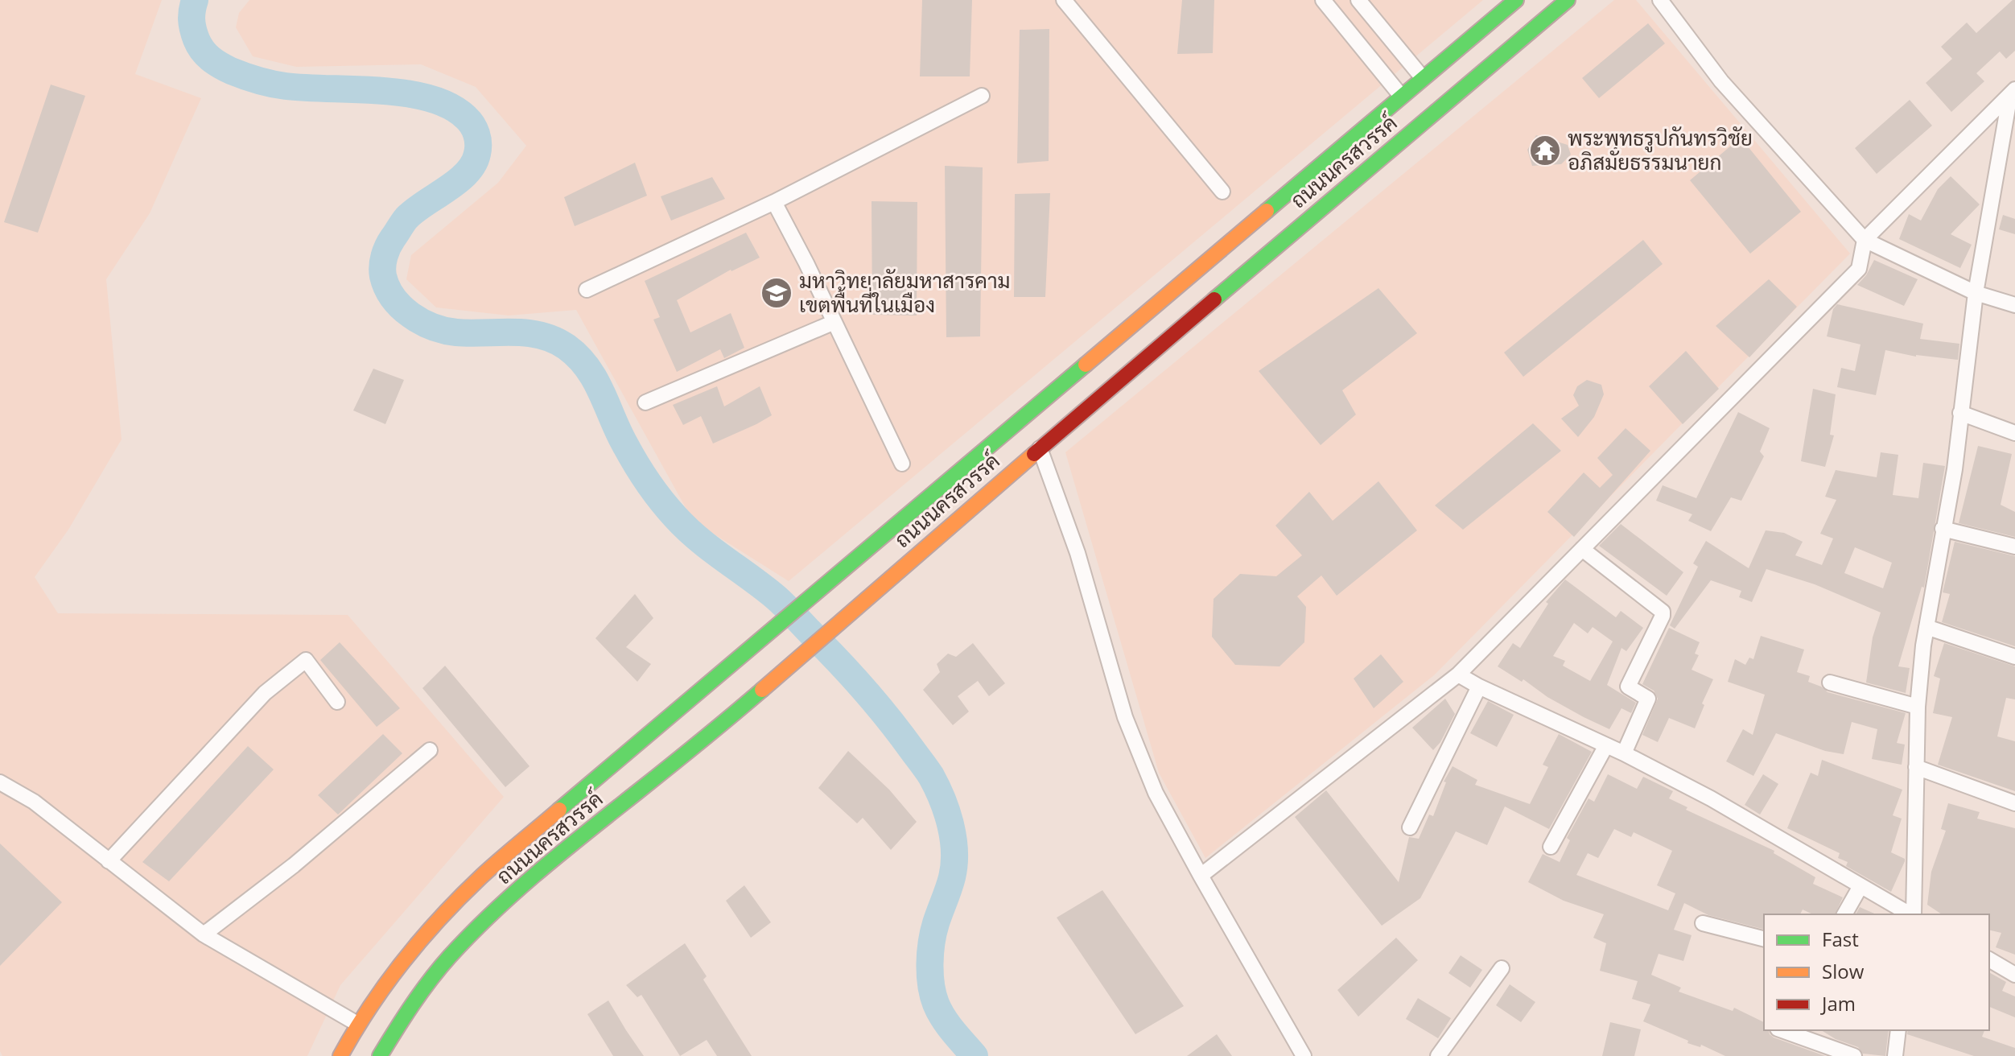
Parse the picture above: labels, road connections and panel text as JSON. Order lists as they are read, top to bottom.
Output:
{
  "streets": {
    "main road": ["ถนนนครสวรรค์"]
  },
  "places": {
    "temple": ["พระพุทธรูปกันทรวิชัย อภิสมัยธรรมนายก"],
    "school or university": ["มหาวิทยาลัยมหาสารคาม เขตพื้นที่ในเมือง"]
  },
  "legend": ["Fast", "Slow", "Jam"]
}
